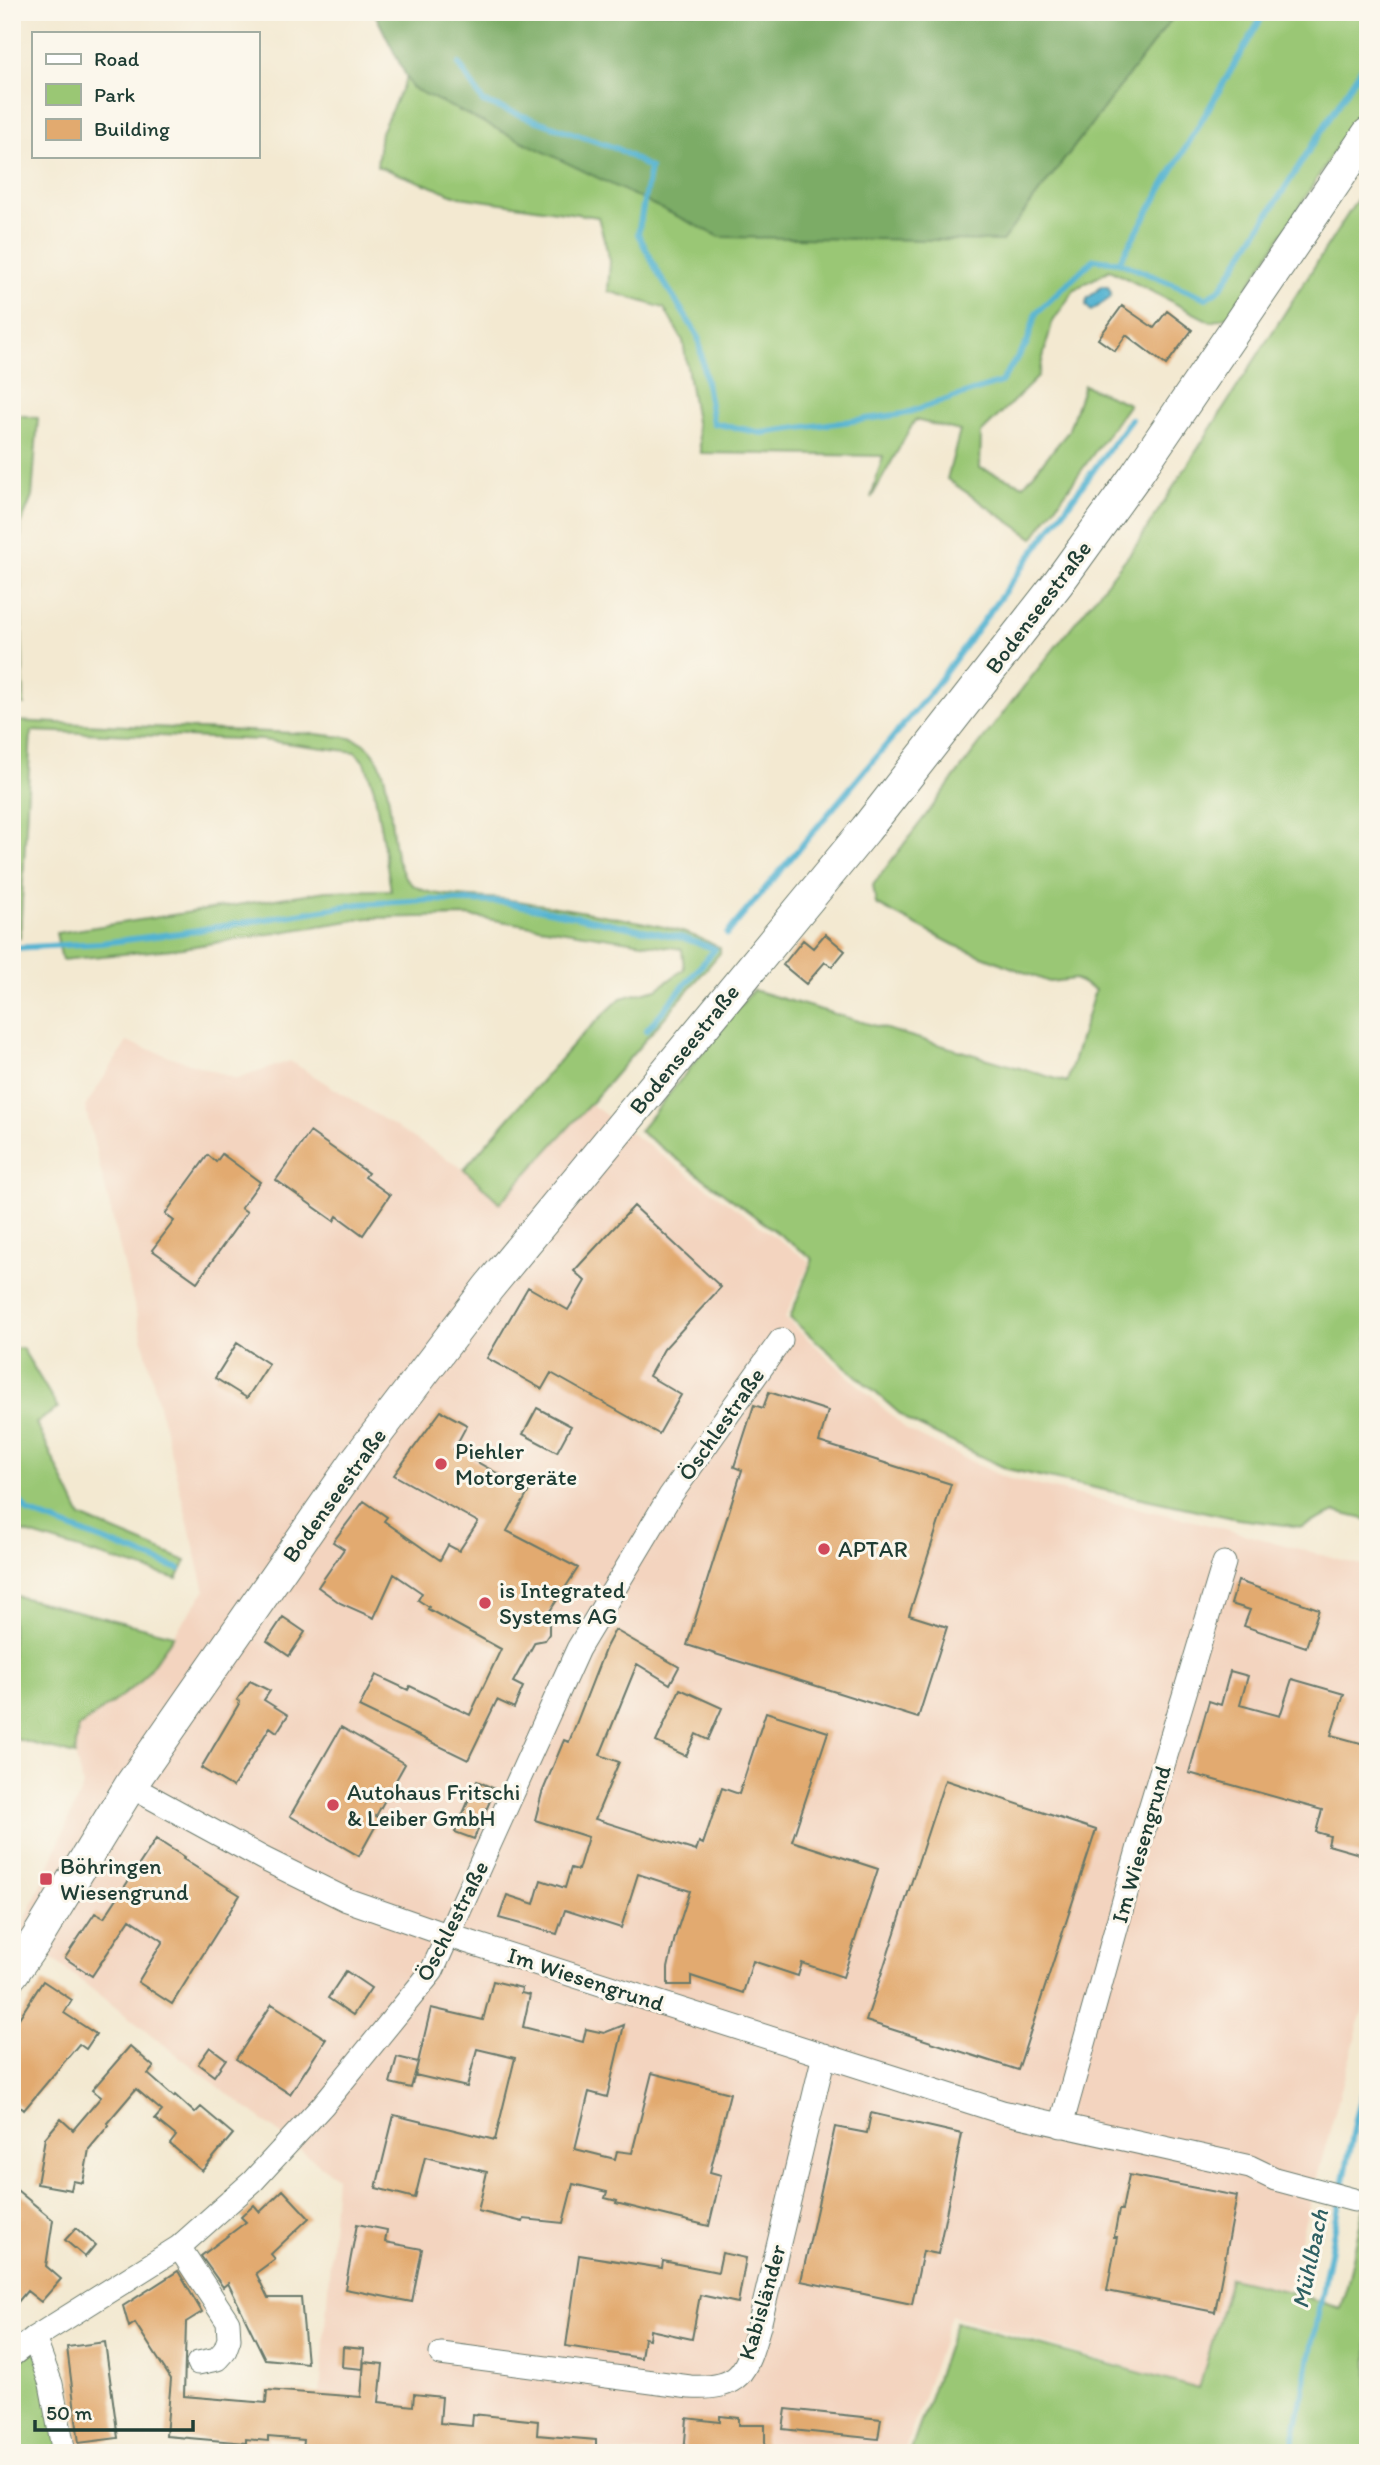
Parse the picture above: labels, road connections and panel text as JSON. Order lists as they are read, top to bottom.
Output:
{
  "streets": {
    "street": [
      "Bodenseestraße",
      "Öschlestraße",
      "Im Wiesengrund",
      "Kabisländer"
    ]
  },
  "crossings": [
    ["Bodenseestraße", "Im Wiesengrund"],
    ["Öschlestraße", "Im Wiesengrund"],
    ["Im Wiesengrund", "Kabisländer"]
  ],
  "water": ["Mühlbach"],
  "places": {
    "other": [
      "Piehler Motorgeräte",
      "APTAR",
      "is Integrated Systems AG",
      "Autohaus Fritschi & Leiber GmbH"
    ],
    "transit": ["Böhringen Wiesengrund"]
  },
  "legend": ["Road", "Park", "Building"],
  "scale_bar": "50 m"
}
